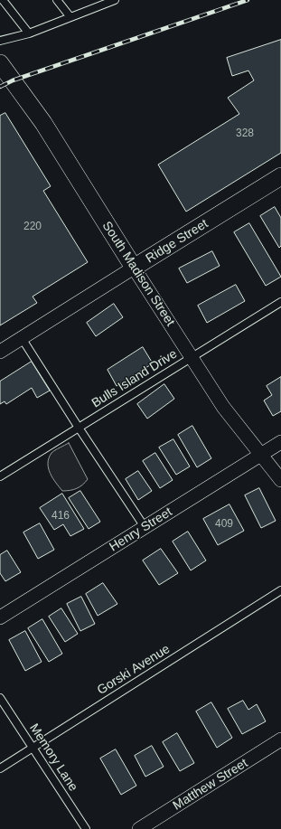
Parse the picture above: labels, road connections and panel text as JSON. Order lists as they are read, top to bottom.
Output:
{
  "streets": {
    "street": [
      "Ridge Street",
      "South Madison Street",
      "Henry Street",
      "Matthew Street"
    ],
    "lane": ["Bulls Island Drive", "Gorski Avenue", "Memory Lane"]
  },
  "crossings": [
    ["Ridge Street", "South Madison Street"],
    ["South Madison Street", "Bulls Island Drive"],
    ["South Madison Street", "Henry Street"],
    ["Gorski Avenue", "Memory Lane"]
  ],
  "house_numbers": [
    "328",
    "220",
    "416",
    "409"
  ]
}
